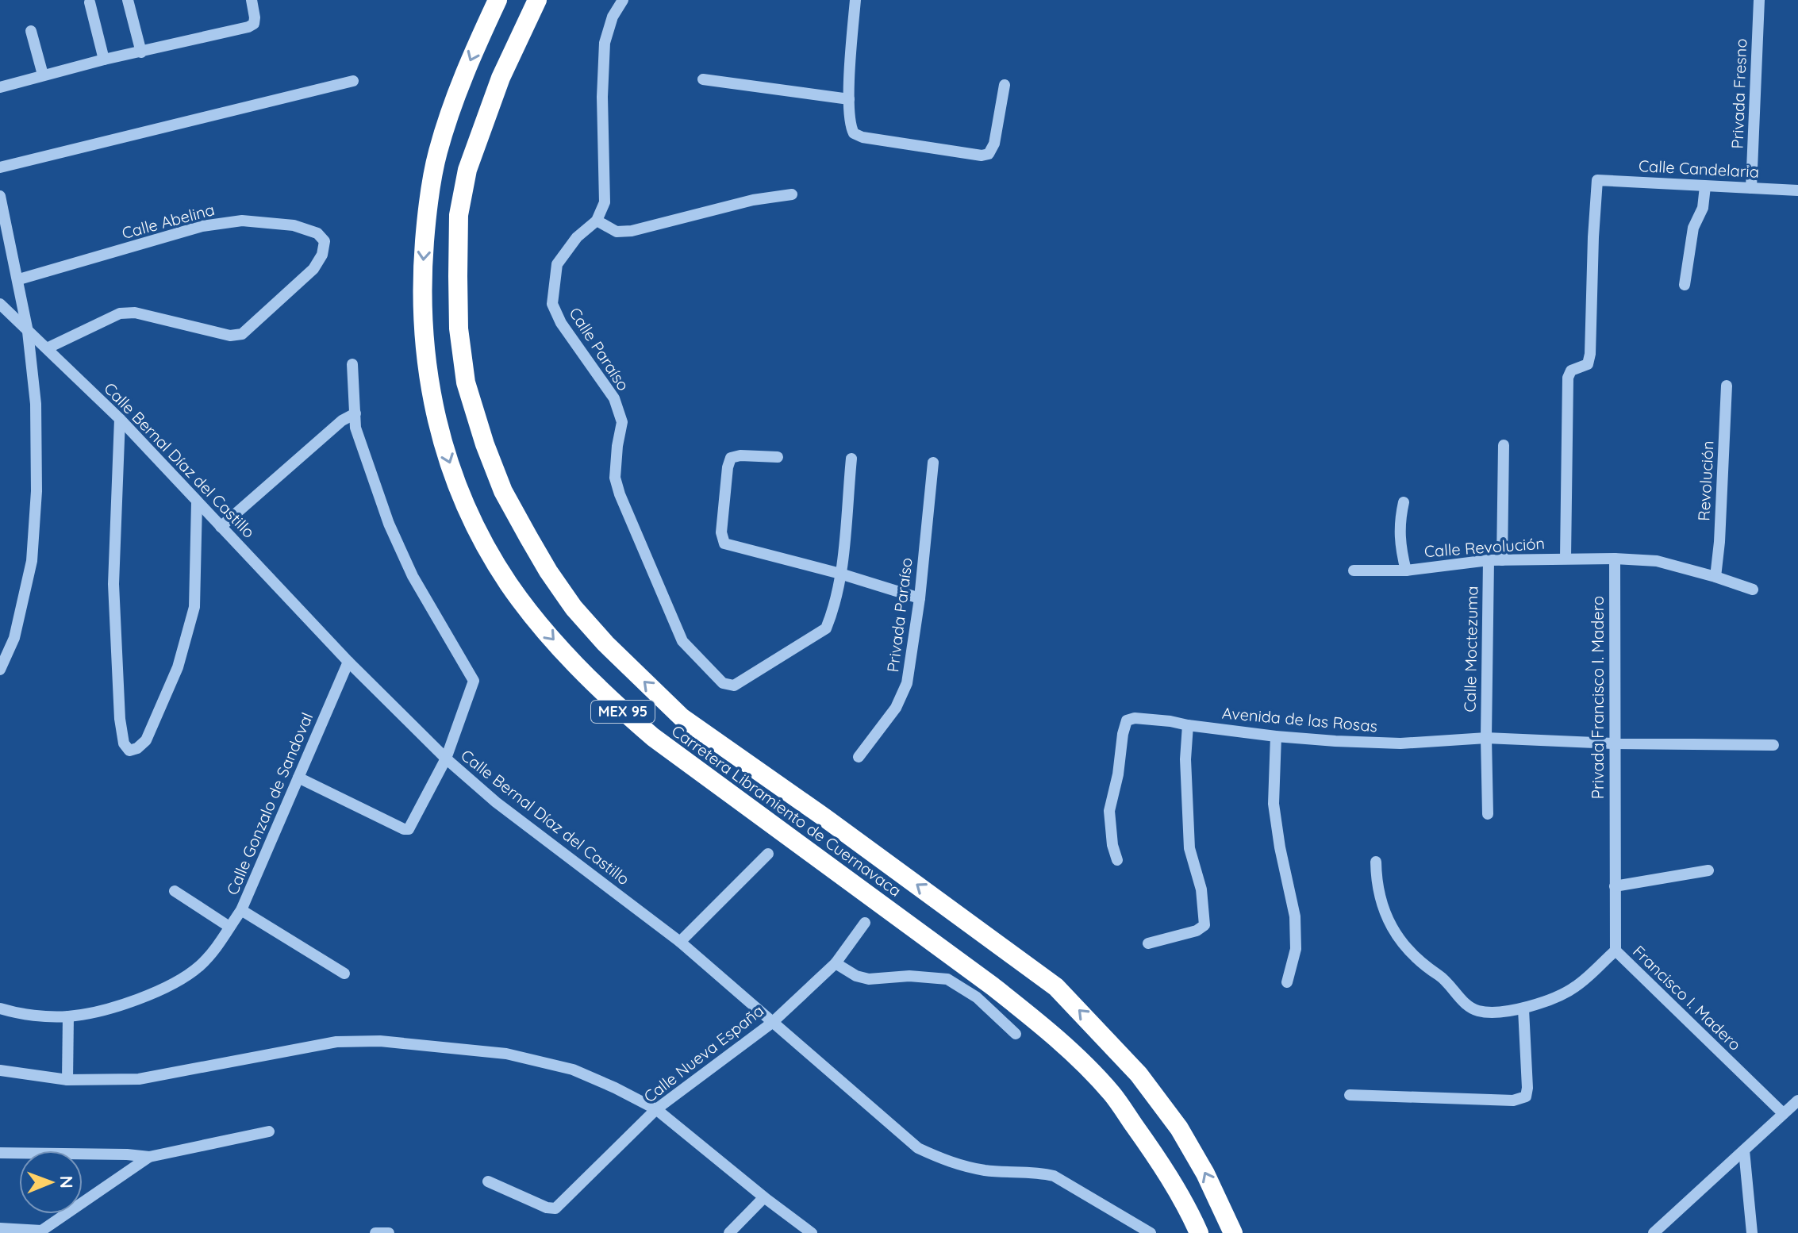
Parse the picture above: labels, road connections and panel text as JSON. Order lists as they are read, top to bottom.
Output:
{
  "streets": {
    "highway": ["MEX 95", "Carretera Libramiento de Cuernavaca"],
    "street": [
      "Privada Fresno",
      "Calle Candelaria",
      "Calle Abelina",
      "Calle Paraíso",
      "Calle Bernal Díaz del Castillo",
      "Revolución",
      "Calle Revolución",
      "Privada Paraíso",
      "Calle Moctezuma",
      "Privada Francisco I. Madero",
      "Avenida de las Rosas",
      "Calle Gonzalo de Sandoval",
      "Francisco I. Madero",
      "Calle Nueva España"
    ]
  },
  "crossings": [
    ["Privada Fresno", "Calle Candelaria"],
    ["Calle Candelaria", "Calle Revolución"],
    ["Calle Abelina", "Calle Bernal Díaz del Castillo"],
    ["Calle Bernal Díaz del Castillo", "Calle Gonzalo de Sandoval"],
    ["Calle Bernal Díaz del Castillo", "Calle Nueva España"],
    ["Calle Revolución", "Calle Moctezuma"],
    ["Calle Moctezuma", "Avenida de las Rosas"],
    ["Privada Francisco I. Madero", "Avenida de las Rosas"],
    ["Privada Francisco I. Madero", "Francisco I. Madero"]
  ],
  "north": "right"
}
